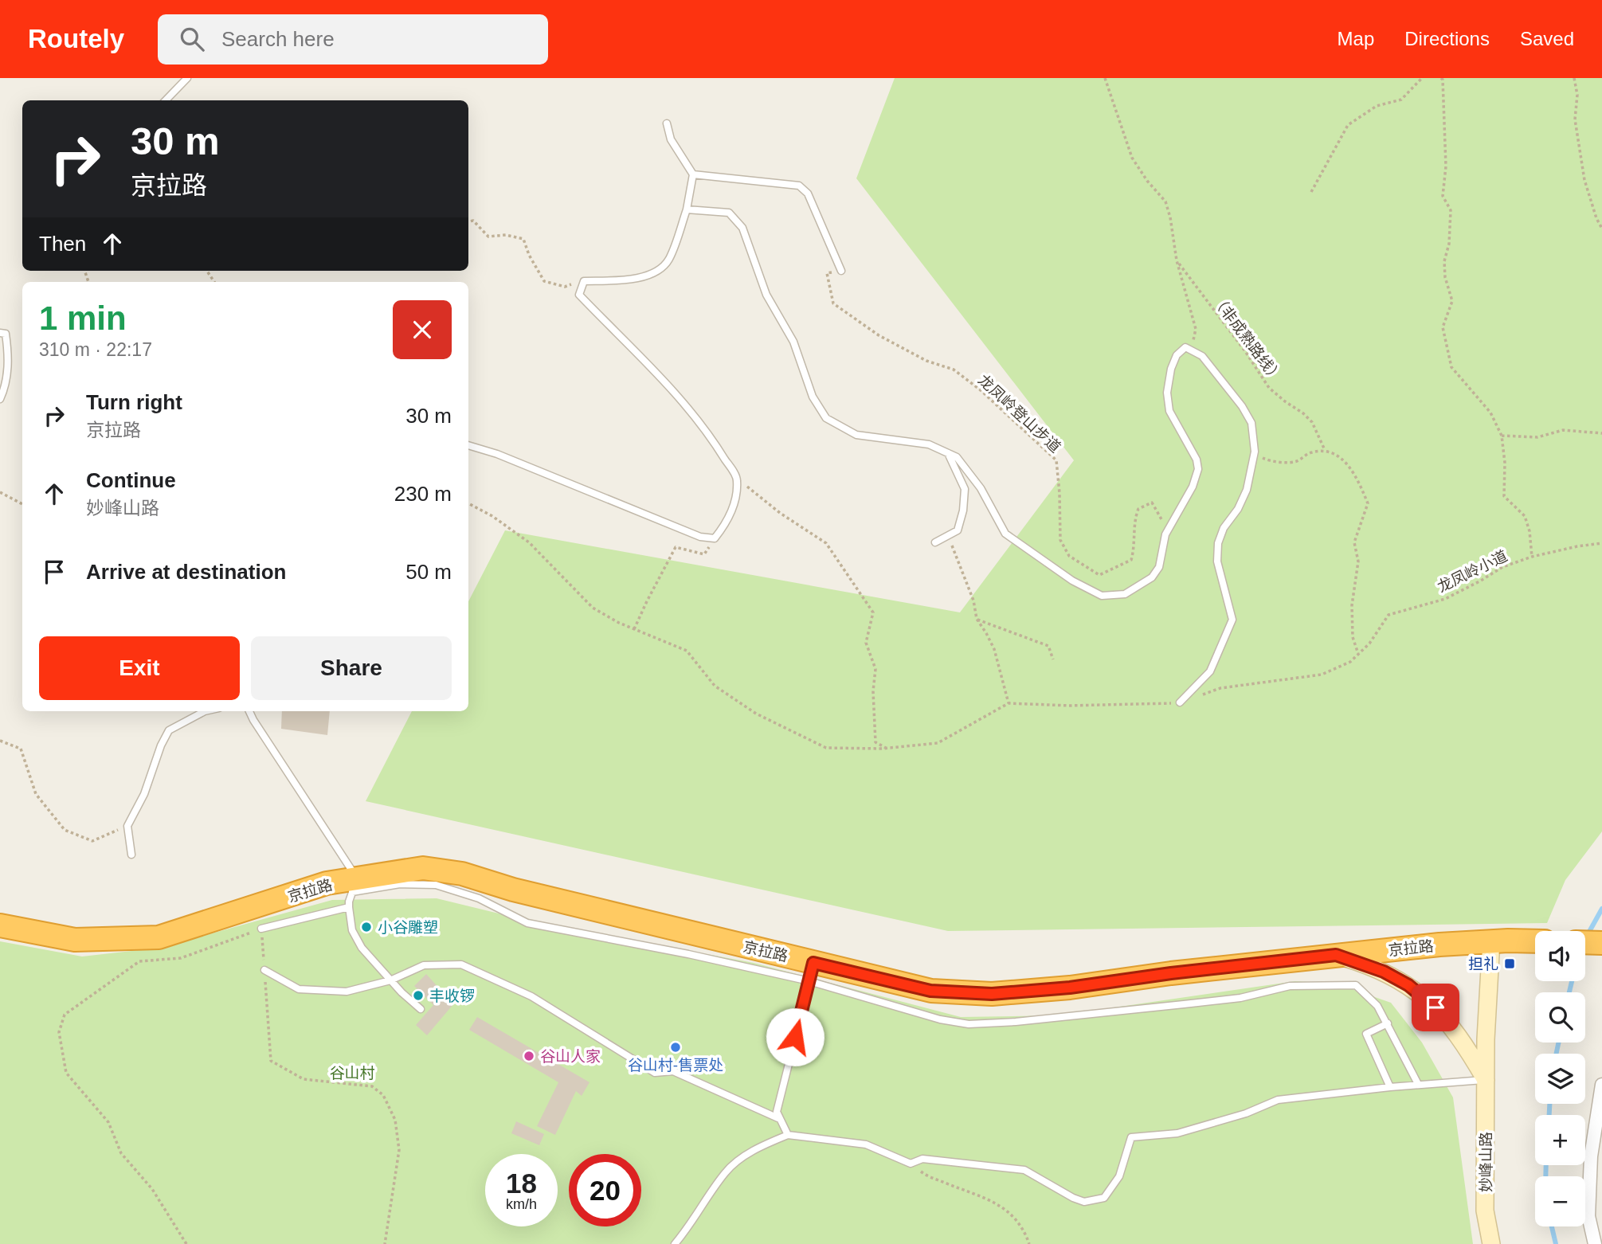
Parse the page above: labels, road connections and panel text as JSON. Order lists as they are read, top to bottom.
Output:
{
  "streets": {
    "highway": ["京拉路"],
    "street": ["妙峰山路"],
    "path": ["（非成熟路线）", "龙凤岭登山步道", "龙凤岭小道"]
  },
  "crossings": [
    ["京拉路", "妙峰山路"]
  ],
  "parks": ["谷山村"],
  "places": {
    "other": [
      "小谷雕塑",
      "丰收锣",
      "谷山村-售票处",
      "谷山人家"
    ],
    "transit": ["担礼"]
  },
  "page": {
    "header": "Routely",
    "search": "Search here",
    "nav": ["Map", "Directions", "Saved"],
    "turn": ["30 m", "京拉路"],
    "then": "Then",
    "heading": ["1 min", "310 m · 22:17"],
    "list": [
      {
        "name": "Turn right",
        "note": "京拉路",
        "value": "30 m"
      },
      {
        "name": "Continue",
        "note": "妙峰山路",
        "value": "230 m"
      },
      {
        "name": "Arrive at destination",
        "value": "50 m"
      }
    ],
    "buttons": ["Exit", "Share"],
    "map_buttons": ["+", "−"],
    "speed": "18 km/h",
    "limit": "20"
  }
}
